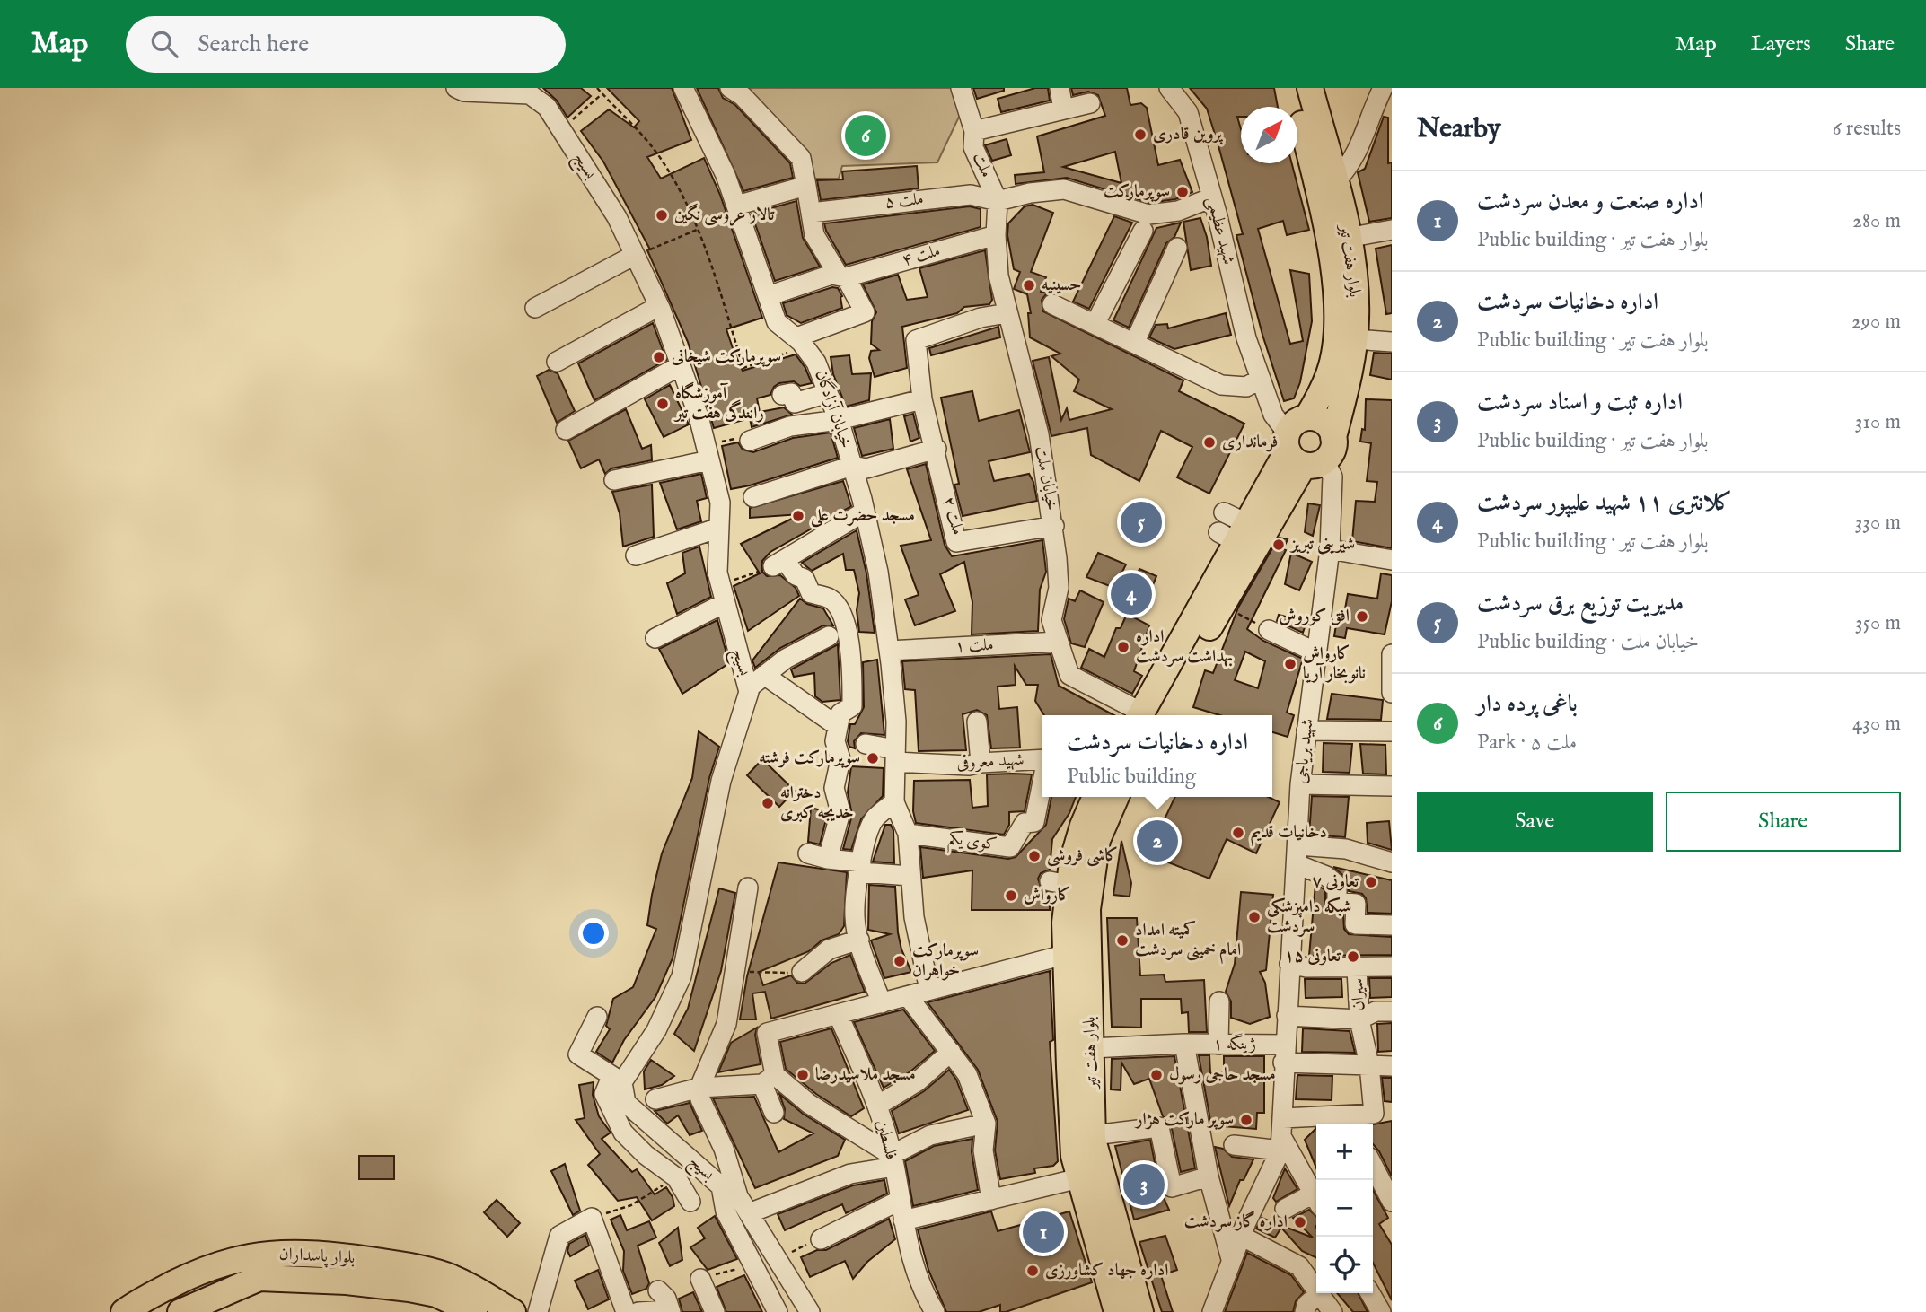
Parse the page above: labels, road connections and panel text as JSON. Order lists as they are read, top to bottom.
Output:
{
  "streets": {
    "main road": ["بلوار هفت تیر", "بلوار پاسداران"],
    "street": [
      "ملت",
      "بسیج",
      "ملت ۵",
      "شهید عظیمی",
      "ملت ۴",
      "خیابان آزادگان",
      "خیابان ملت",
      "ملت ۲",
      "ملت ۱",
      "شهید بریاجی",
      "شهید معروفی",
      "کوی یکم",
      "سیران",
      "ژینگه ۱",
      "فلسطین"
    ]
  },
  "crossings": [
    ["ملت", "ملت ۵"],
    ["ملت", "خیابان ملت"],
    ["ملت ۵", "خیابان ملت"],
    ["شهید عظیمی", "بلوار هفت تیر"],
    ["شهید عظیمی", "شهید بریاجی"],
    ["ملت ۴", "خیابان آزادگان"],
    ["ملت ۴", "خیابان ملت"],
    ["بلوار هفت تیر", "شهید بریاجی"],
    ["بلوار هفت تیر", "ژینگه ۱"],
    ["خیابان آزادگان", "ملت ۱"],
    ["خیابان آزادگان", "شهید معروفی"],
    ["خیابان ملت", "ملت ۲"],
    ["خیابان ملت", "ملت ۱"],
    ["شهید بریاجی", "ژینگه ۱"],
    ["سیران", "ژینگه ۱"]
  ],
  "places": [
    "پروین قادری",
    "سوپرمارکت",
    "تالار عروسی نگین",
    "حسینیه",
    "سوپرمارکت شیخانی",
    "آموزشگاه رانندگی هفت تیر",
    "فرمانداری",
    "مسجد حضرت علی",
    "شیرینی تبریز",
    "افق کوروش",
    "اداره بهداشت سردشت",
    "کارواش نانوبخار آریا",
    "سوپرمارکت فرشته",
    "دخترانه خدیجه کبری",
    "دخانیات قدیم",
    "کاشی فروشی",
    "تعاونی ۷",
    "کارواش",
    "شبکه دامپزشکی سردشت",
    "کمیته امداد امام خمینی سردشت",
    "تعاونی ۱۵",
    "سوپرمارکت خواهران",
    "مسجد ملاسیدرضا",
    "مسجد حاجی رسول",
    "سوپر مارکت هژار",
    "اداره گاز سردشت",
    "اداره جهاد کشاورزی"
  ],
  "north": "top right",
  "page": {
    "header": "Map",
    "search": "Search here",
    "nav": ["Map", "Layers", "Share"],
    "heading": ["Nearby", "6 results"],
    "pins": [
      "6",
      "5",
      "4",
      "2",
      "3",
      "1"
    ],
    "list": [
      {
        "mark": "1",
        "name": "اداره صنعت و معدن سردشت",
        "note": "Public building · بلوار هفت تیر",
        "value": "280 m"
      },
      {
        "mark": "2",
        "name": "اداره دخانیات سردشت",
        "note": "Public building · بلوار هفت تیر",
        "value": "290 m"
      },
      {
        "mark": "3",
        "name": "اداره ثبت و اسناد سردشت",
        "note": "Public building · بلوار هفت تیر",
        "value": "310 m"
      },
      {
        "mark": "4",
        "name": "کلانتری ۱۱ شهید علیپور سردشت",
        "note": "Public building · بلوار هفت تیر",
        "value": "330 m"
      },
      {
        "mark": "5",
        "name": "مدیریت توزیع برق سردشت",
        "note": "Public building · خیابان ملت",
        "value": "350 m"
      },
      {
        "mark": "6",
        "name": "باغی پرده دار",
        "note": "Park · ملت ۵",
        "value": "430 m"
      }
    ],
    "popup": ["اداره دخانیات سردشت", "Public building"],
    "buttons": ["Save", "Share"],
    "map_buttons": ["+", "−"]
  }
}
